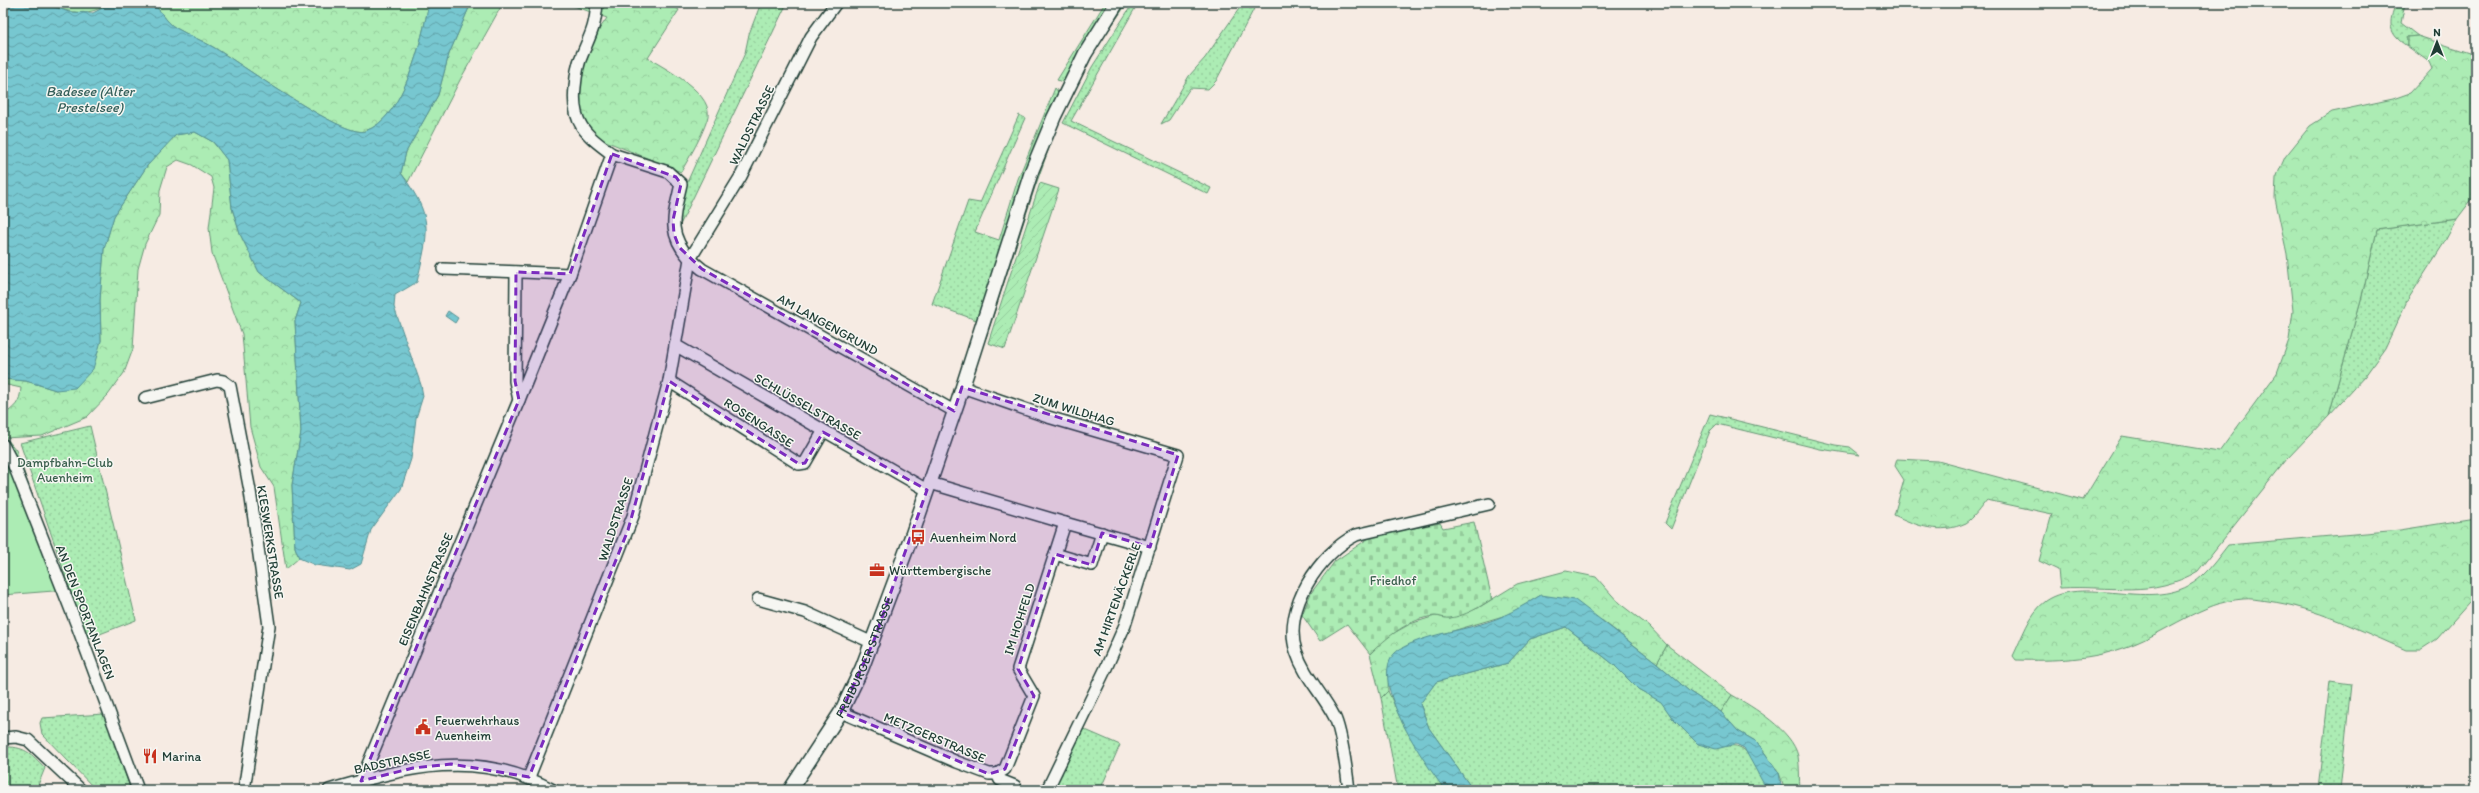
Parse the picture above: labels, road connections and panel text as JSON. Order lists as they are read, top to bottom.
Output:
{
  "streets": {
    "street": [
      "WALDSTRASSE",
      "AM LANGENGRUND",
      "SCHLÜSSELSTRASSE",
      "ZUM WILDHAG",
      "ROSENGASSE",
      "KIESWERKSTRASSE",
      "EISENBAHNSTRASSE",
      "AM HIRTENÄCKERLE",
      "AN DEN SPORTANLAGEN",
      "IM HOHFELD",
      "FREIBURGER STRASSE",
      "METZGERSTRASSE",
      "BADSTRASSE"
    ]
  },
  "crossings": [
    ["WALDSTRASSE", "AM LANGENGRUND"],
    ["WALDSTRASSE", "SCHLÜSSELSTRASSE"],
    ["WALDSTRASSE", "ROSENGASSE"],
    ["WALDSTRASSE", "BADSTRASSE"],
    ["AM LANGENGRUND", "FREIBURGER STRASSE"],
    ["SCHLÜSSELSTRASSE", "ROSENGASSE"],
    ["SCHLÜSSELSTRASSE", "FREIBURGER STRASSE"],
    ["ZUM WILDHAG", "AM HIRTENÄCKERLE"],
    ["ZUM WILDHAG", "FREIBURGER STRASSE"],
    ["EISENBAHNSTRASSE", "BADSTRASSE"],
    ["IM HOHFELD", "METZGERSTRASSE"],
    ["FREIBURGER STRASSE", "METZGERSTRASSE"]
  ],
  "water": ["Badesee (Alter Prestelsee)"],
  "parks": ["Dampfbahn-Club Auenheim", "Friedhof"],
  "places": {
    "bus stop": ["Auenheim Nord"],
    "office": ["Württembergische"],
    "public building": ["Feuerwehrhaus Auenheim"],
    "restaurant": ["Marina"]
  },
  "north": "top"
}
